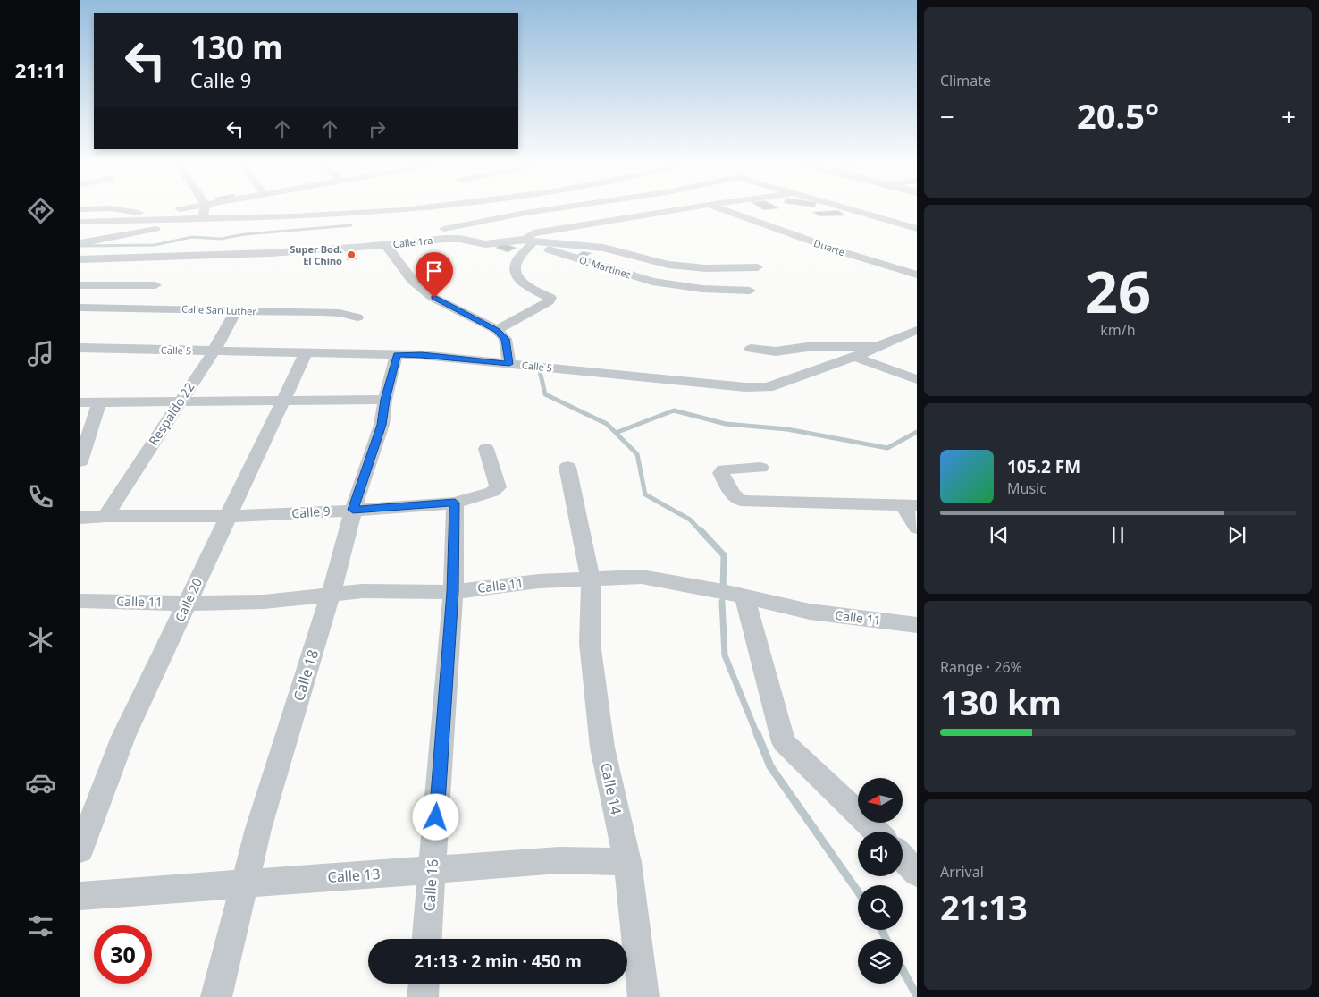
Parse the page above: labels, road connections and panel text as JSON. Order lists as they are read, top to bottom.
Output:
{
  "streets": {
    "street": [
      "Calle 1ra",
      "Duarte",
      "O. Martinez",
      "Calle San Luther",
      "Calle 5",
      "Respaldo 22",
      "Calle 9",
      "Calle 11",
      "Calle 20",
      "Calle 18",
      "Calle 14",
      "Calle 13",
      "Calle 16"
    ]
  },
  "crossings": [
    ["Calle 1ra", "O. Martinez"],
    ["Calle San Luther", "Respaldo 22"],
    ["Calle 5", "Respaldo 22"],
    ["Calle 5", "Calle 20"],
    ["Calle 5", "Calle 18"],
    ["Respaldo 22", "Calle 9"],
    ["Calle 9", "Calle 20"],
    ["Calle 9", "Calle 18"],
    ["Calle 9", "Calle 16"],
    ["Calle 11", "Calle 20"],
    ["Calle 11", "Calle 18"],
    ["Calle 11", "Calle 14"],
    ["Calle 11", "Calle 16"],
    ["Calle 18", "Calle 13"],
    ["Calle 14", "Calle 13"],
    ["Calle 13", "Calle 16"]
  ],
  "places": ["Super Bod. El Chino"],
  "north": "left",
  "page": {
    "tabs": "21:11",
    "tile": [
      "Climate",
      ["26", "km/h"],
      ["Range · 26%", "130 km"],
      ["Arrival", "21:13"]
    ],
    "turn": ["130 m", "Calle 9"],
    "heat": ["−", "20.5°", "+"],
    "song": ["105.2 FM", "Music"],
    "limit": "30",
    "trip": "21:13 · 2 min · 450 m"
  }
}
